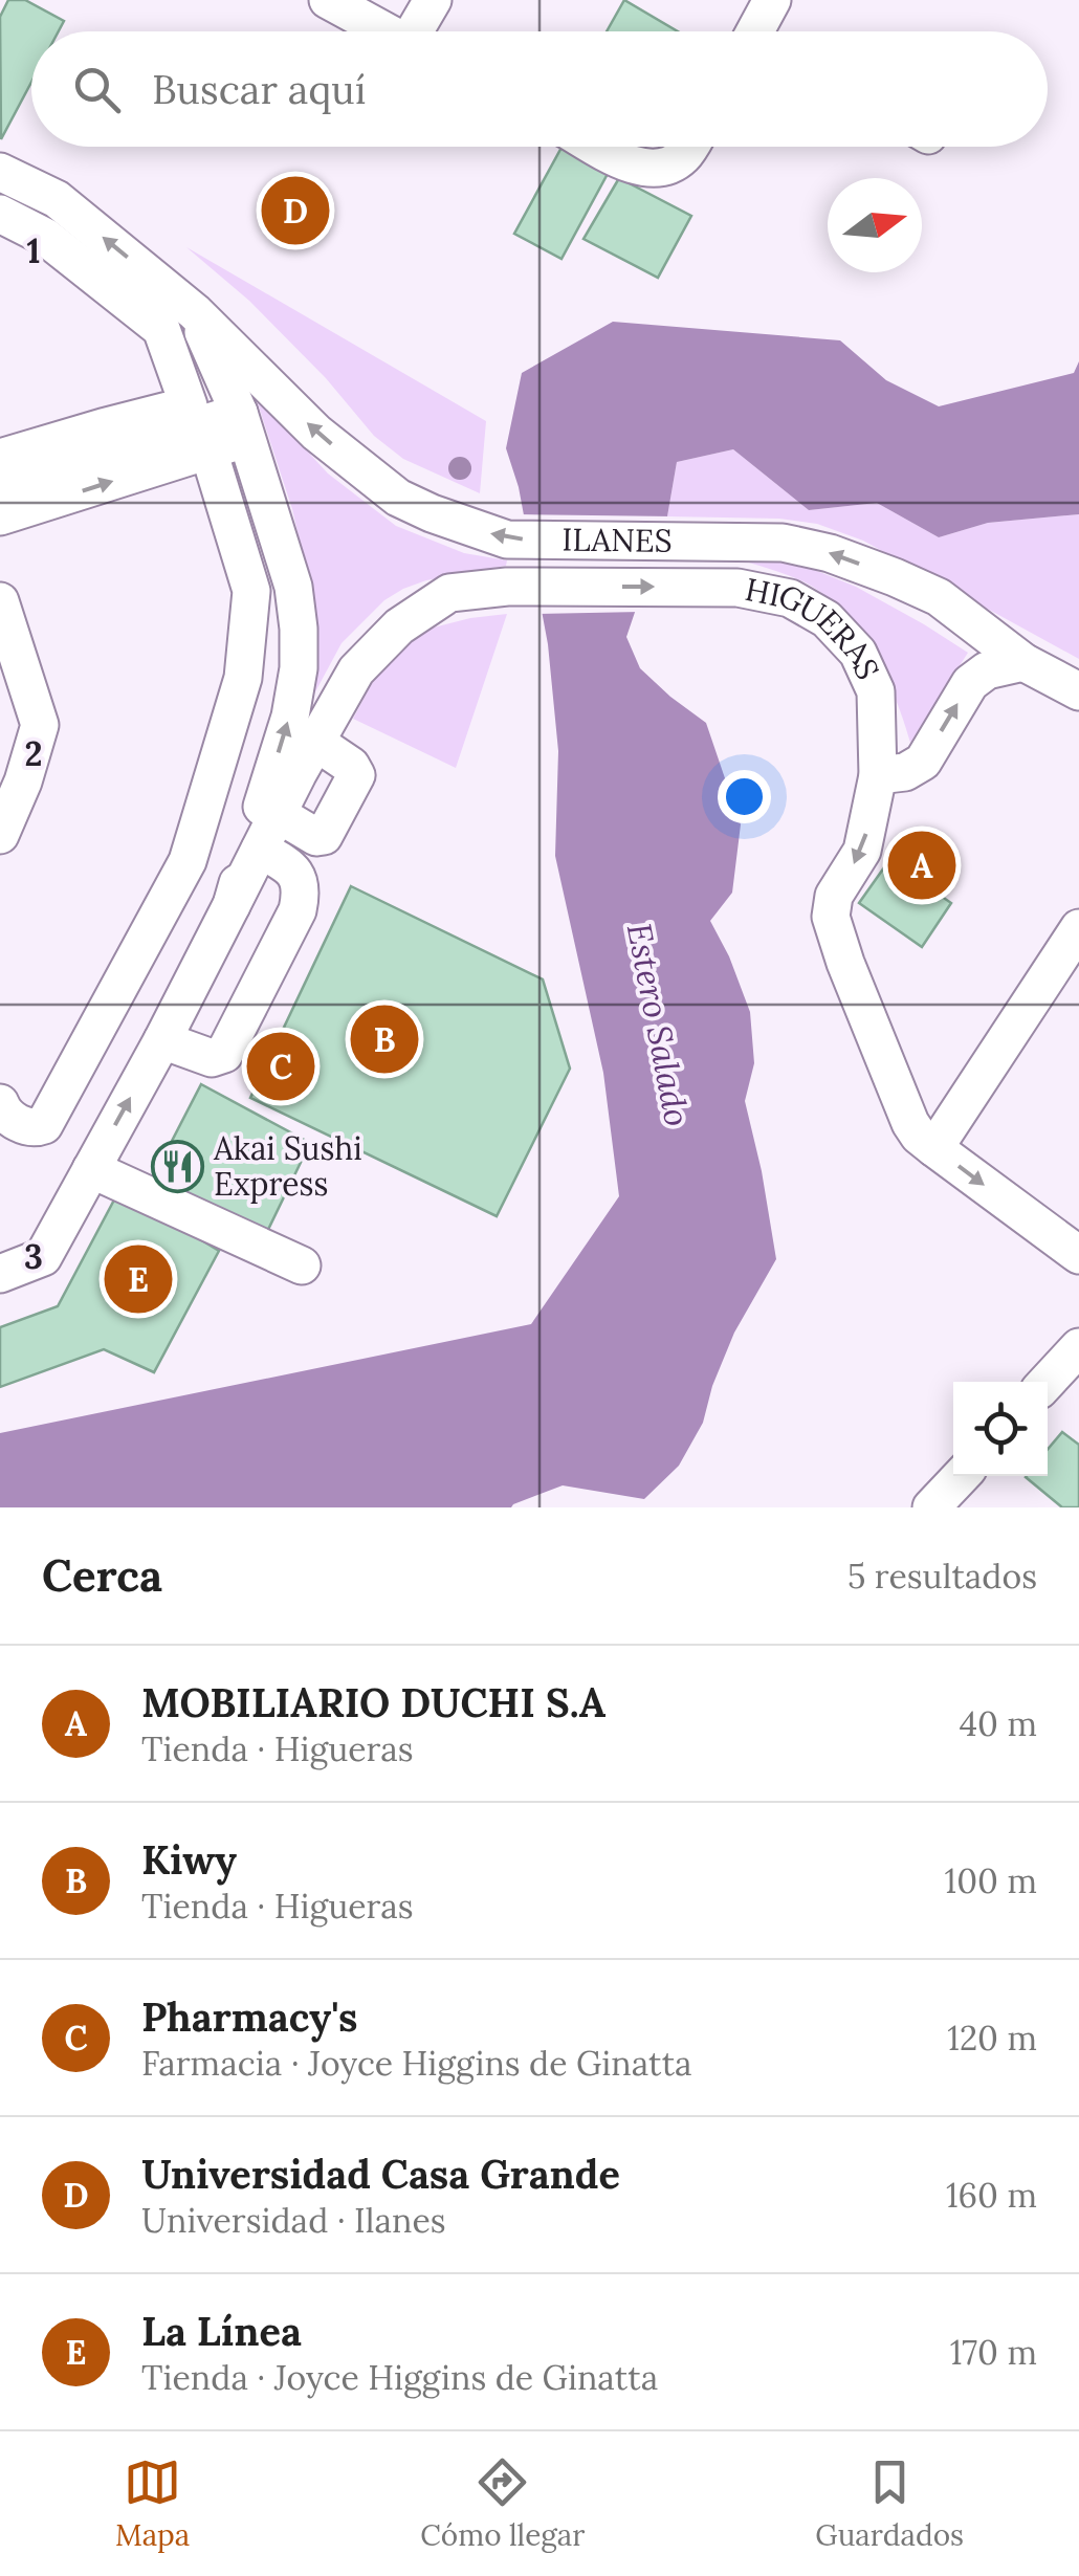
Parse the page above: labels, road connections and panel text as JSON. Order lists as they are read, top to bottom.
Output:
{
  "streets": {
    "street": ["ILANES", "HIGUERAS"]
  },
  "one_way": ["ILANES"],
  "water": ["Estero Salado"],
  "places": {
    "restaurant": ["Akai Sushi Express"]
  },
  "north": "right",
  "page": {
    "search": "Buscar aquí",
    "pins": [
      "D",
      "A",
      "B",
      "C",
      "E"
    ],
    "heading": ["Cerca", "5 resultados"],
    "list": [
      {
        "mark": "A",
        "name": "MOBILIARIO DUCHI S.A",
        "note": "Tienda · Higueras",
        "value": "40 m"
      },
      {
        "mark": "B",
        "name": "Kiwy",
        "note": "Tienda · Higueras",
        "value": "100 m"
      },
      {
        "mark": "C",
        "name": "Pharmacy's",
        "note": "Farmacia · Joyce Higgins de Ginatta",
        "value": "120 m"
      },
      {
        "mark": "D",
        "name": "Universidad Casa Grande",
        "note": "Universidad · Ilanes",
        "value": "160 m"
      },
      {
        "mark": "E",
        "name": "La Línea",
        "note": "Tienda · Joyce Higgins de Ginatta",
        "value": "170 m"
      }
    ],
    "nav": ["Mapa", "Cómo llegar", "Guardados"]
  },
  "grid": {
    "rows": ["1", "2", "3"]
  }
}
